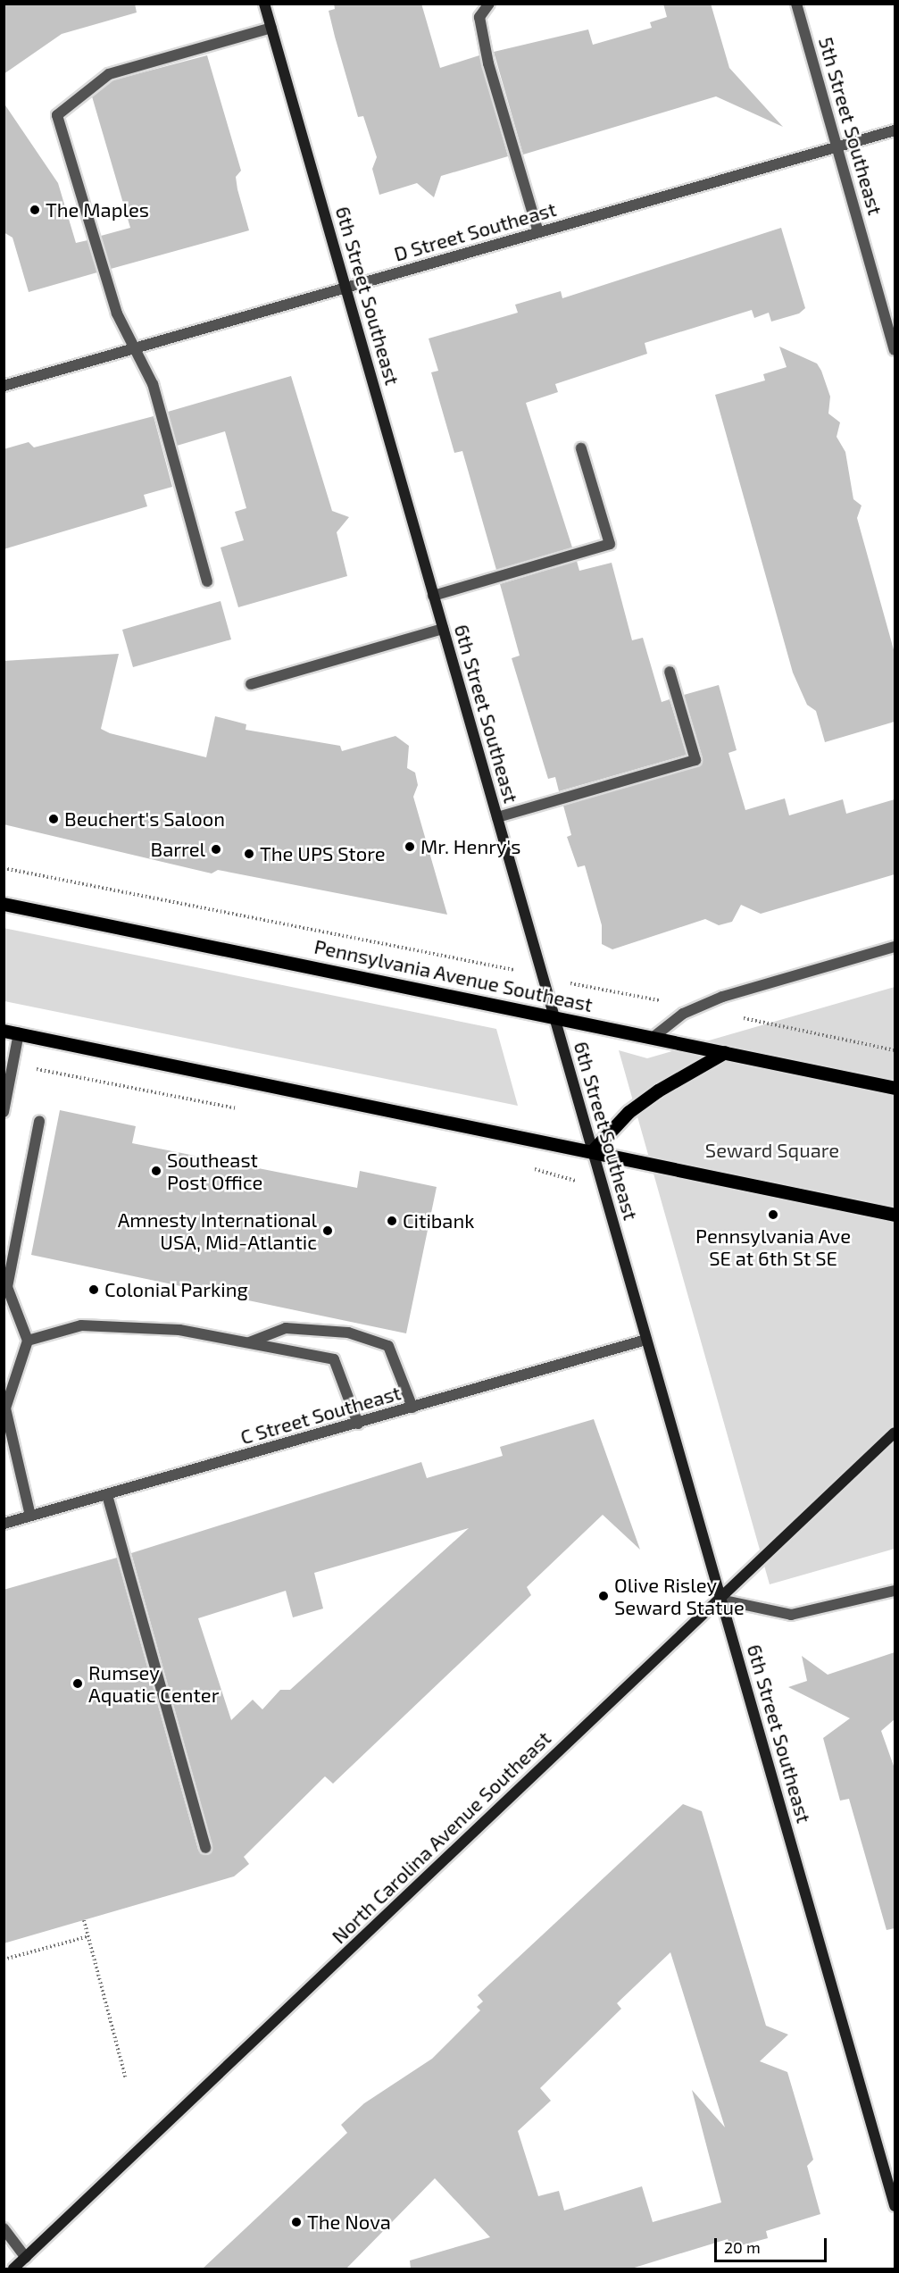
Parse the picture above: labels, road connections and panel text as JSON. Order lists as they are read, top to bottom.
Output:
{
  "streets": {
    "main road": ["Pennsylvania Avenue Southeast"],
    "street": [
      "5th Street Southeast",
      "D Street Southeast",
      "6th Street Southeast",
      "C Street Southeast",
      "North Carolina Avenue Southeast"
    ]
  },
  "crossings": [
    ["5th Street Southeast", "D Street Southeast"],
    ["D Street Southeast", "6th Street Southeast"],
    ["6th Street Southeast", "Pennsylvania Avenue Southeast"],
    ["6th Street Southeast", "C Street Southeast"],
    ["6th Street Southeast", "North Carolina Avenue Southeast"]
  ],
  "parks": ["Seward Square"],
  "places": [
    "The Maples",
    "Beuchert's Saloon",
    "Mr. Henry's",
    "Barrel",
    "The UPS Store",
    "Southeast Post Office",
    "Pennsylvania Ave SE at 6th St SE",
    "Citibank",
    "Amnesty International USA, Mid-Atlantic",
    "Colonial Parking",
    "Olive Risley Seward Statue",
    "Rumsey Aquatic Center",
    "The Nova"
  ],
  "scale_bar": "20 m"
}
